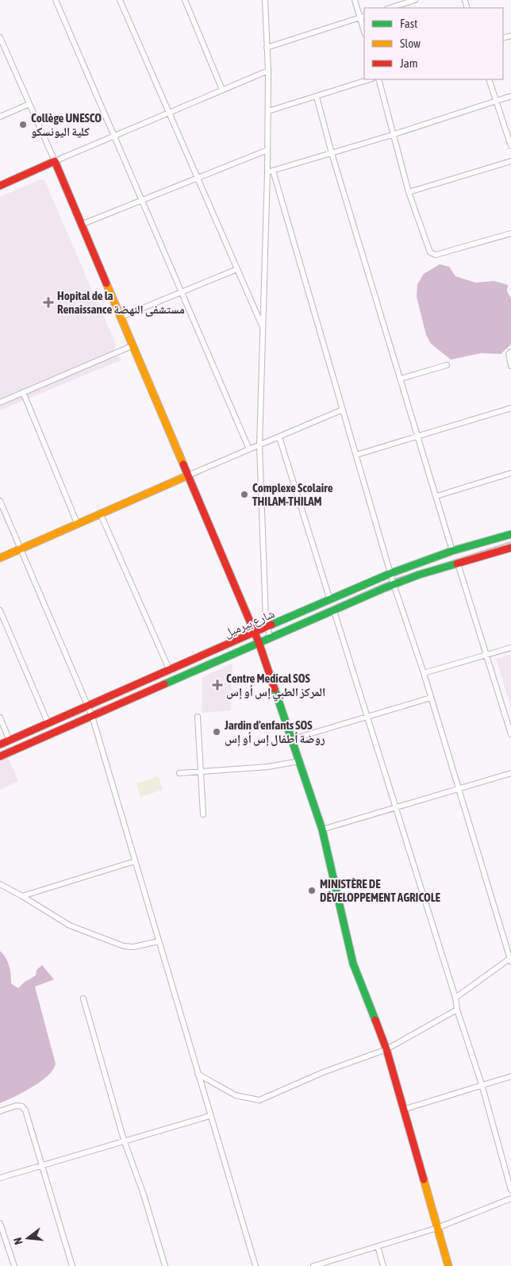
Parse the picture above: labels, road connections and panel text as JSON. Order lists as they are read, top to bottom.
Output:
{
  "streets": {
    "street": ["شارع بيرميل"]
  },
  "places": {
    "other": [
      "Collège UNESCO كلية اليونسكو",
      "Complexe Scolaire THILAM-THILAM",
      "Jardin d'enfants SOS روضة أطفال إس أو إس",
      "MINISTÈRE DE DÉVELOPPEMENT AGRICOLE"
    ],
    "health": ["Hopital de la Renaissance مستشفى النهضة", "Centre Medical SOS المركز الطبي إس أو إس"]
  },
  "legend": ["Fast", "Slow", "Jam"],
  "north": "left"
}
